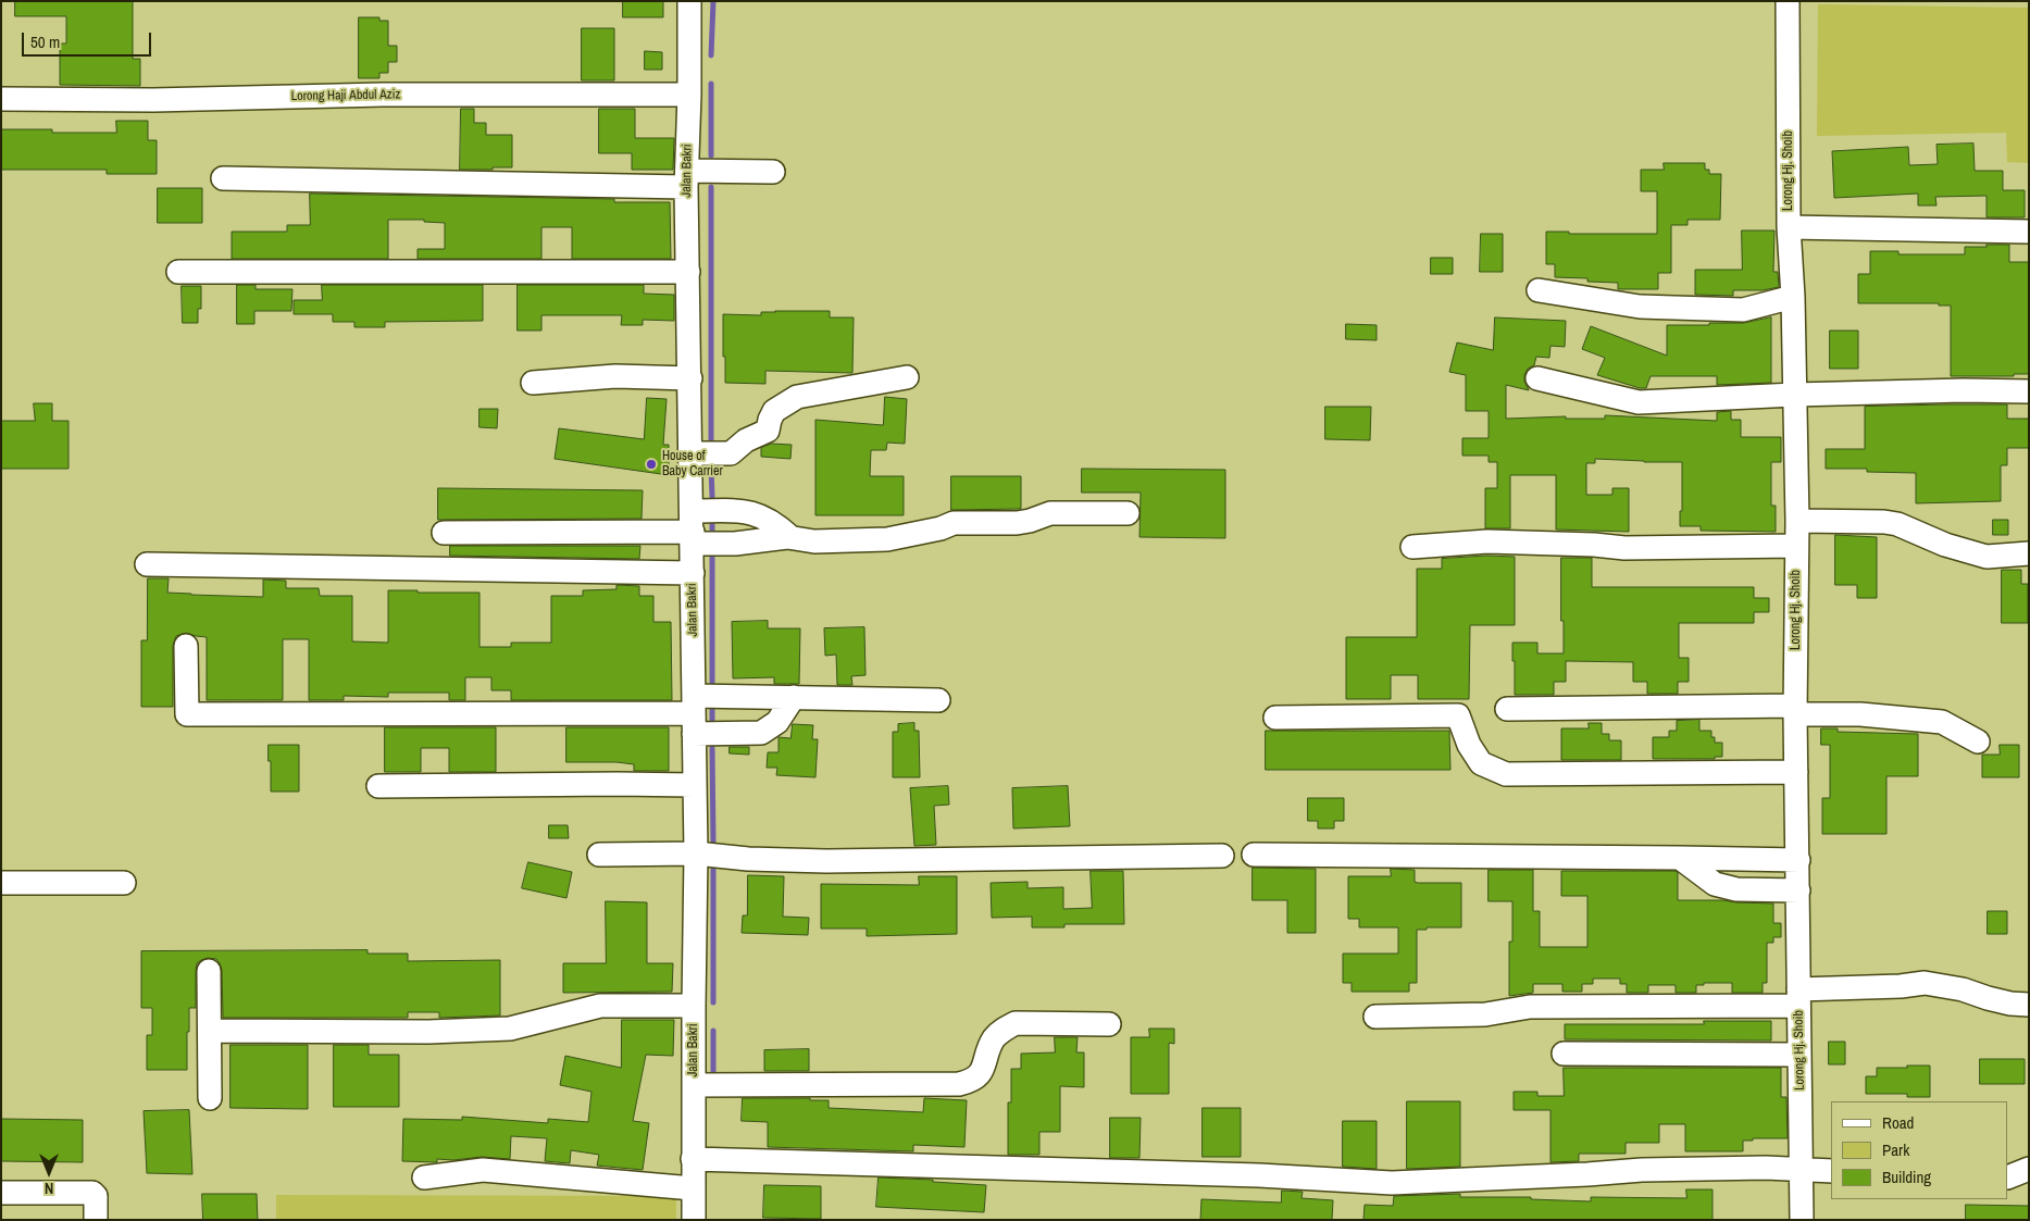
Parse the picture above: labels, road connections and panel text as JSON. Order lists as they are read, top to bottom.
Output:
{
  "streets": {
    "street": ["Lorong Haji Abdul Aziz", "Jalan Bakri", "Lorong Hj. Shoib"]
  },
  "crossings": [
    ["Lorong Haji Abdul Aziz", "Jalan Bakri"]
  ],
  "places": ["House of Baby Carrier"],
  "legend": ["Road", "Park", "Building"],
  "scale_bar": "50 m",
  "north": "bottom"
}
